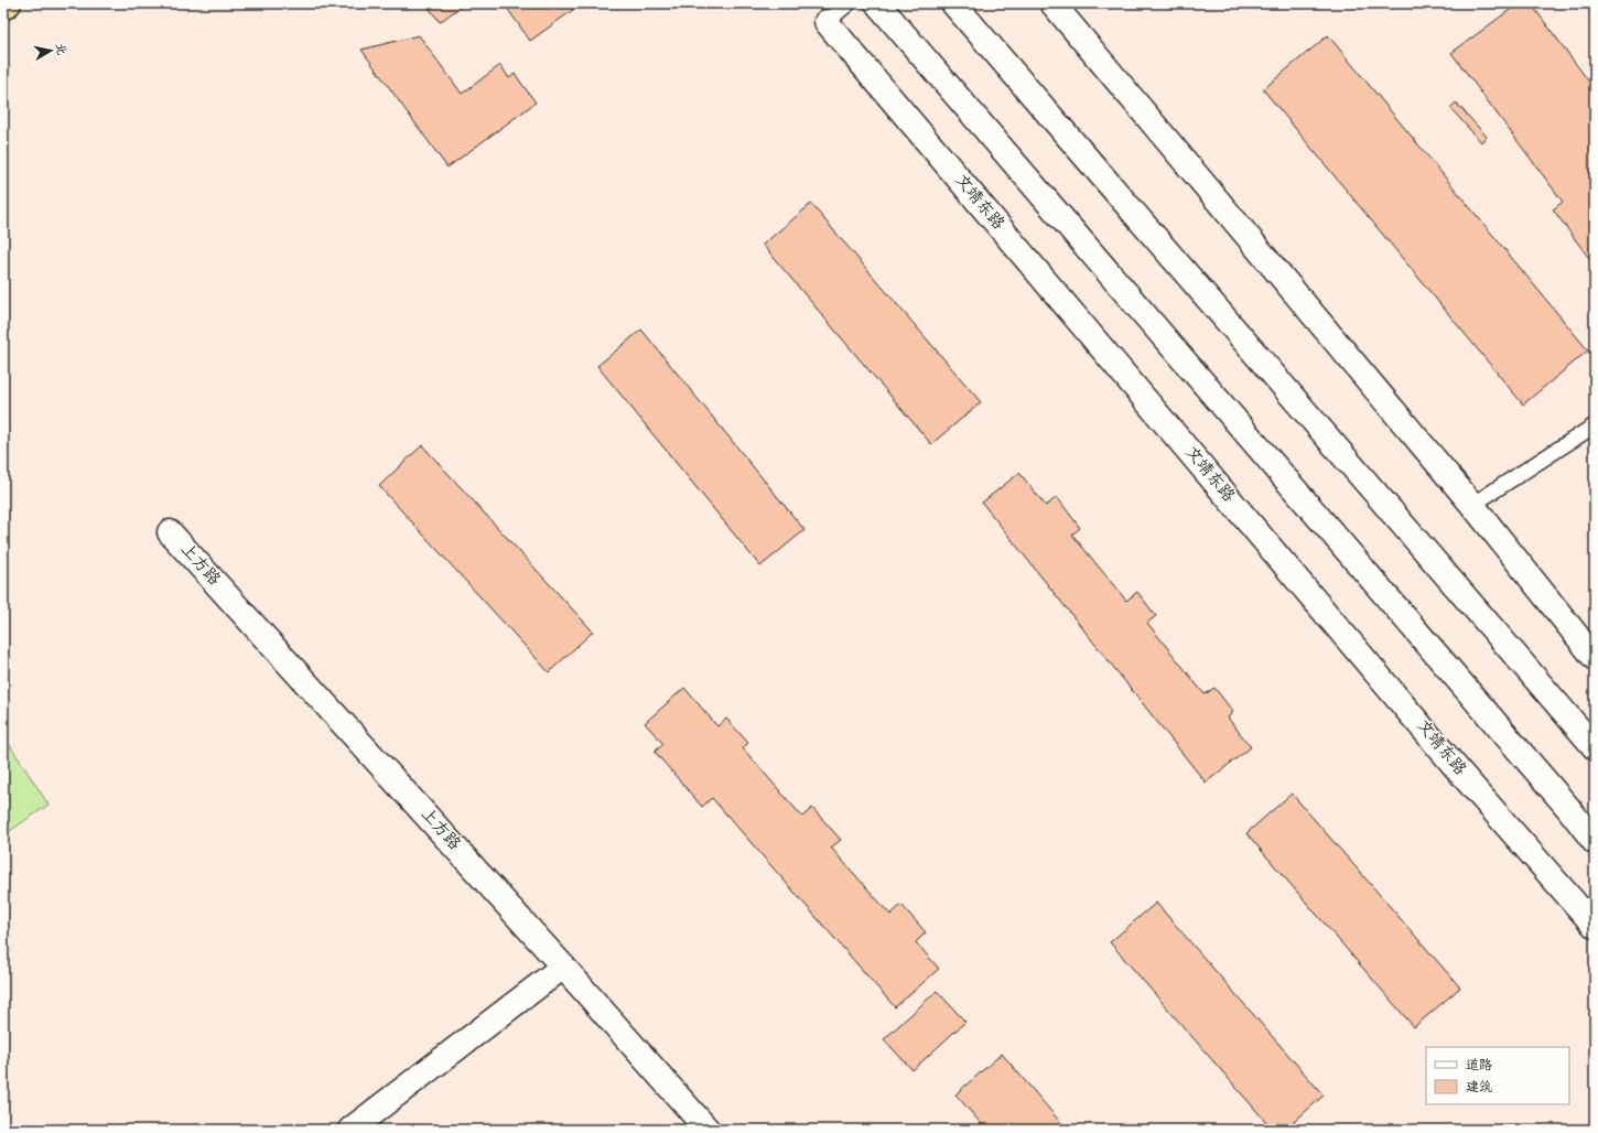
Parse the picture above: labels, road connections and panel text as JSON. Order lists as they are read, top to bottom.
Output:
{
  "streets": {
    "main road": ["文靖东路", "上方路"]
  },
  "legend": ["道路", "建筑"],
  "north": "right"
}
